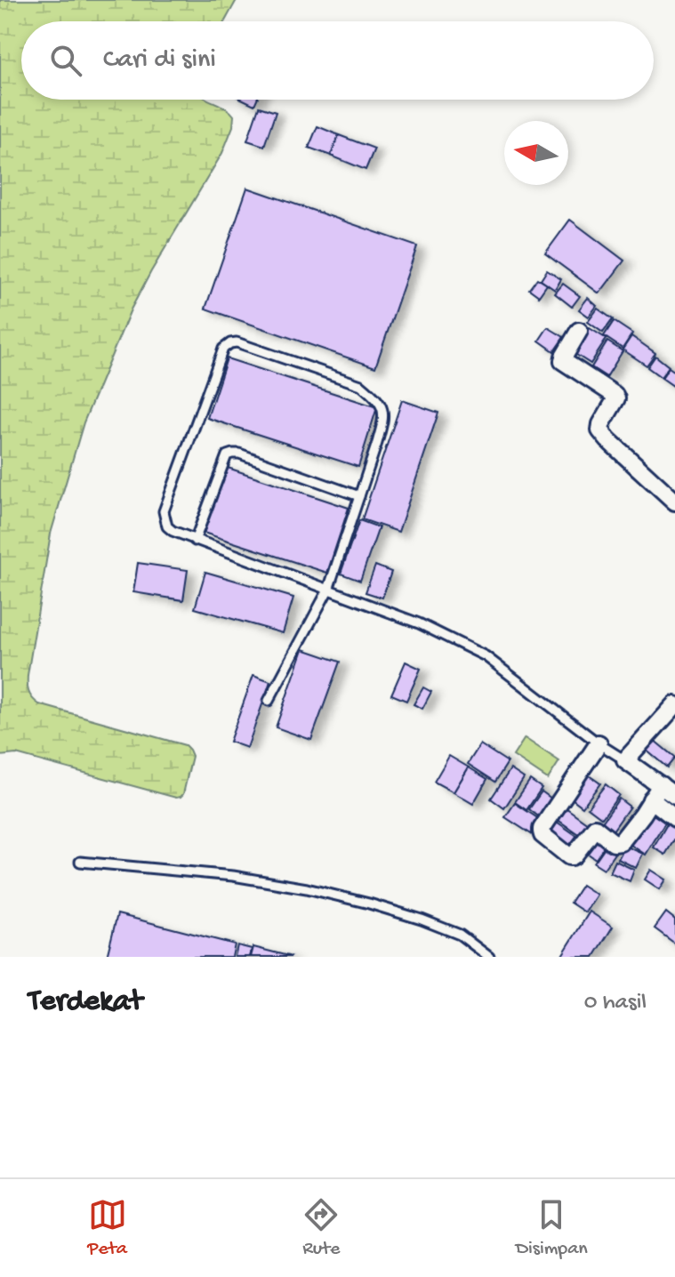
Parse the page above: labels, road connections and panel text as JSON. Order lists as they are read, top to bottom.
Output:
{
  "north": "left",
  "page": {
    "search": "Cari di sini",
    "heading": ["Terdekat", "0 hasil"],
    "nav": ["Peta", "Rute", "Disimpan"]
  }
}
